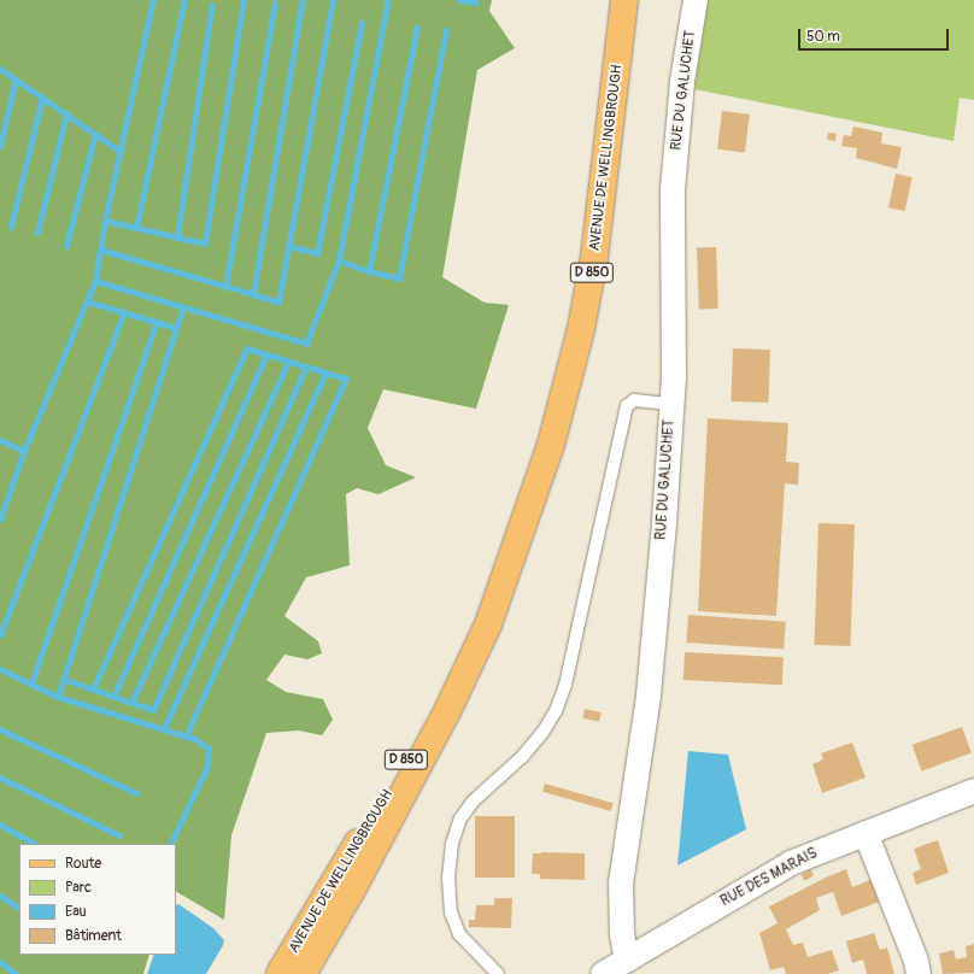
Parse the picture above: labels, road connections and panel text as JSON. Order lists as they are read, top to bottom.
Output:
{
  "streets": {
    "main road": ["AVENUE DE WELLINGBROUGH", "D 850"],
    "street": ["RUE DU GALUCHET", "RUE DES MARAIS"]
  },
  "crossings": [
    ["RUE DU GALUCHET", "RUE DES MARAIS"]
  ],
  "legend": [
    "Route",
    "Parc",
    "Eau",
    "Bâtiment"
  ],
  "scale_bar": "50 m"
}
